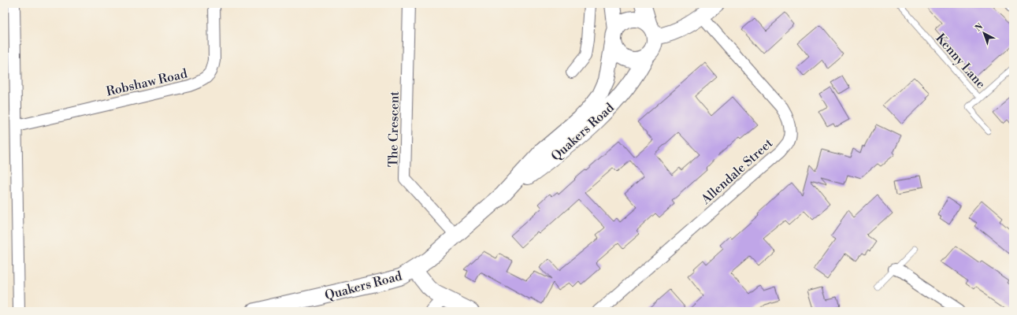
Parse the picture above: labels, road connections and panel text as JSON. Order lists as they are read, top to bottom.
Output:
{
  "streets": {
    "main road": ["Quakers Road"],
    "street": ["Robshaw Road", "The Crescent", "Allendale Street"],
    "lane": ["Kenny Lane"]
  },
  "crossings": [
    ["The Crescent", "Quakers Road"]
  ],
  "north": "top left"
}
